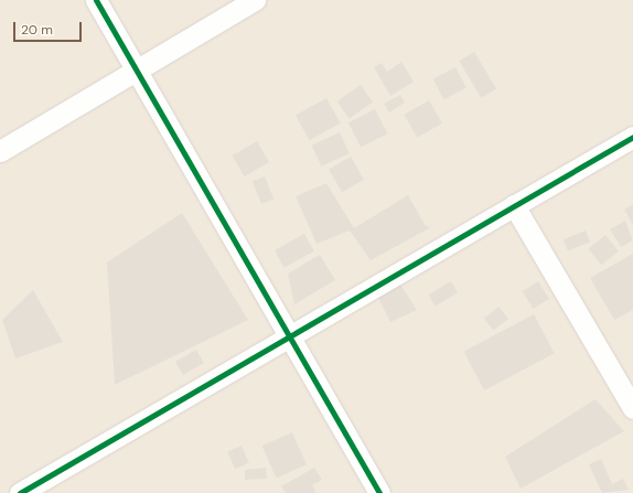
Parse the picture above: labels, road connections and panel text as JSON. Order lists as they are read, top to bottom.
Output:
{
  "scale_bar": "20 m"
}
